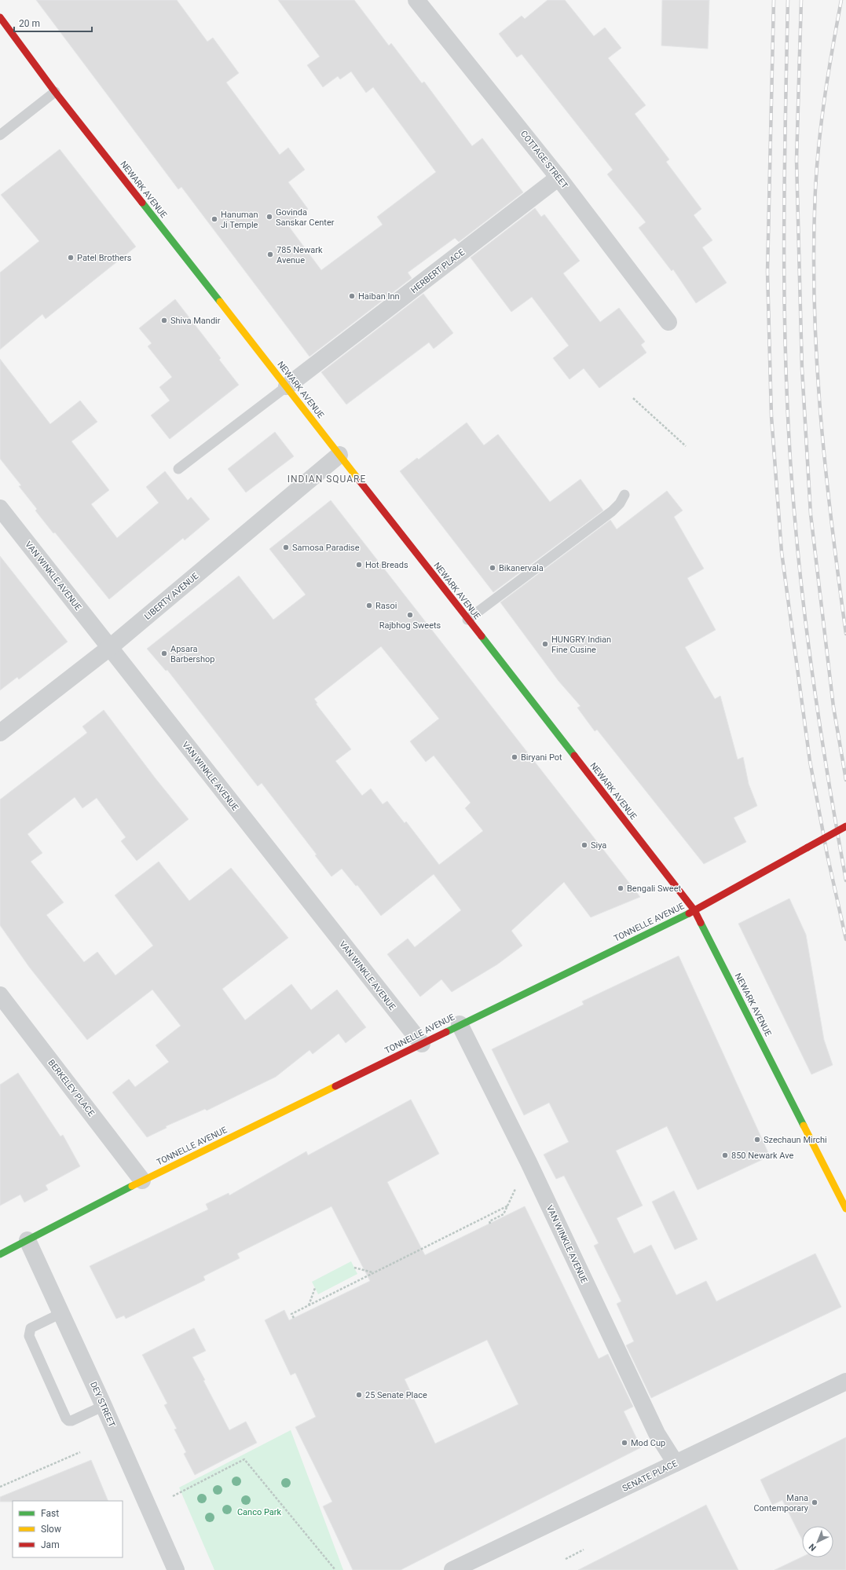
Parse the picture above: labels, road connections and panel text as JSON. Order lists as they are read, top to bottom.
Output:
{
  "streets": {
    "main road": ["NEWARK AVENUE", "TONNELLE AVENUE"],
    "street": [
      "COTTAGE STREET",
      "HERBERT PLACE",
      "VAN WINKLE AVENUE",
      "LIBERTY AVENUE",
      "BERKELEY PLACE",
      "DEY STREET",
      "SENATE PLACE"
    ]
  },
  "crossings": [
    ["COTTAGE STREET", "HERBERT PLACE"],
    ["NEWARK AVENUE", "HERBERT PLACE"],
    ["NEWARK AVENUE", "LIBERTY AVENUE"],
    ["NEWARK AVENUE", "TONNELLE AVENUE"],
    ["VAN WINKLE AVENUE", "LIBERTY AVENUE"],
    ["VAN WINKLE AVENUE", "TONNELLE AVENUE"],
    ["VAN WINKLE AVENUE", "SENATE PLACE"],
    ["TONNELLE AVENUE", "BERKELEY PLACE"],
    ["TONNELLE AVENUE", "DEY STREET"]
  ],
  "districts": ["INDIAN SQUARE"],
  "parks": ["Canco Park"],
  "places": [
    "Govinda Sanskar Center",
    "Hanuman Ji Temple",
    "785 Newark Avenue",
    "Patel Brothers",
    "Haiban Inn",
    "Shiva Mandir",
    "Samosa Paradise",
    "Hot Breads",
    "Bikanervala",
    "Rasoi",
    "Rajbhog Sweets",
    "HUNGRY Indian Fine Cusine",
    "Apsara Barbershop",
    "Biryani Pot",
    "Siya",
    "Bengali Sweet",
    "Szechaun Mirchi",
    "850 Newark Ave",
    "25 Senate Place",
    "Mod Cup",
    "Mana Contemporary"
  ],
  "legend": ["Fast", "Slow", "Jam"],
  "scale_bar": "20 m",
  "north": "bottom left"
}
